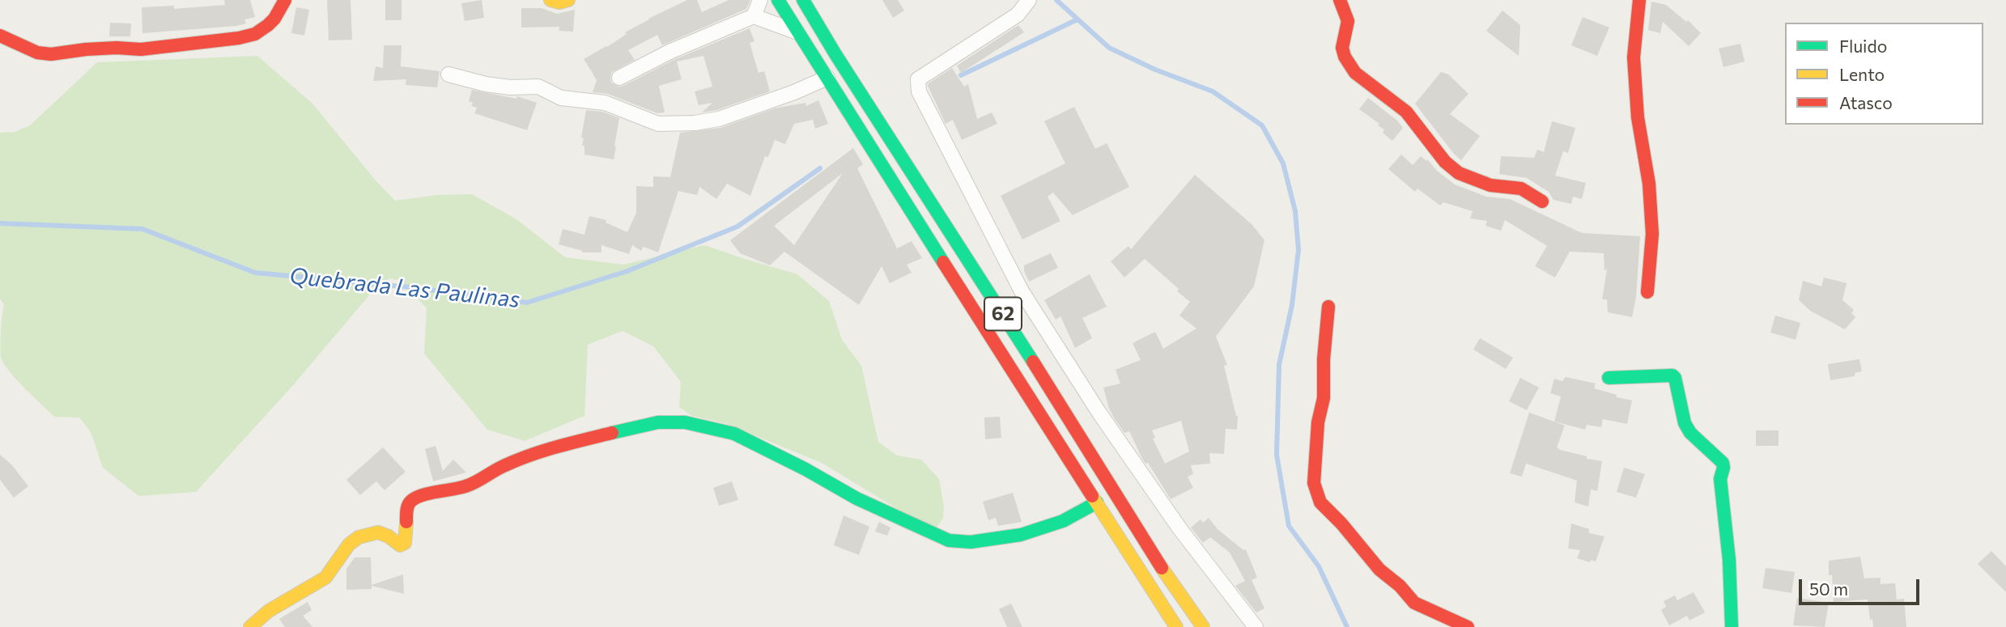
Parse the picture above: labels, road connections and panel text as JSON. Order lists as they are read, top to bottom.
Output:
{
  "streets": {
    "main road": ["62"]
  },
  "water": ["Quebrada Las Paulinas"],
  "legend": ["Fluido", "Lento", "Atasco"],
  "scale_bar": "50 m"
}
